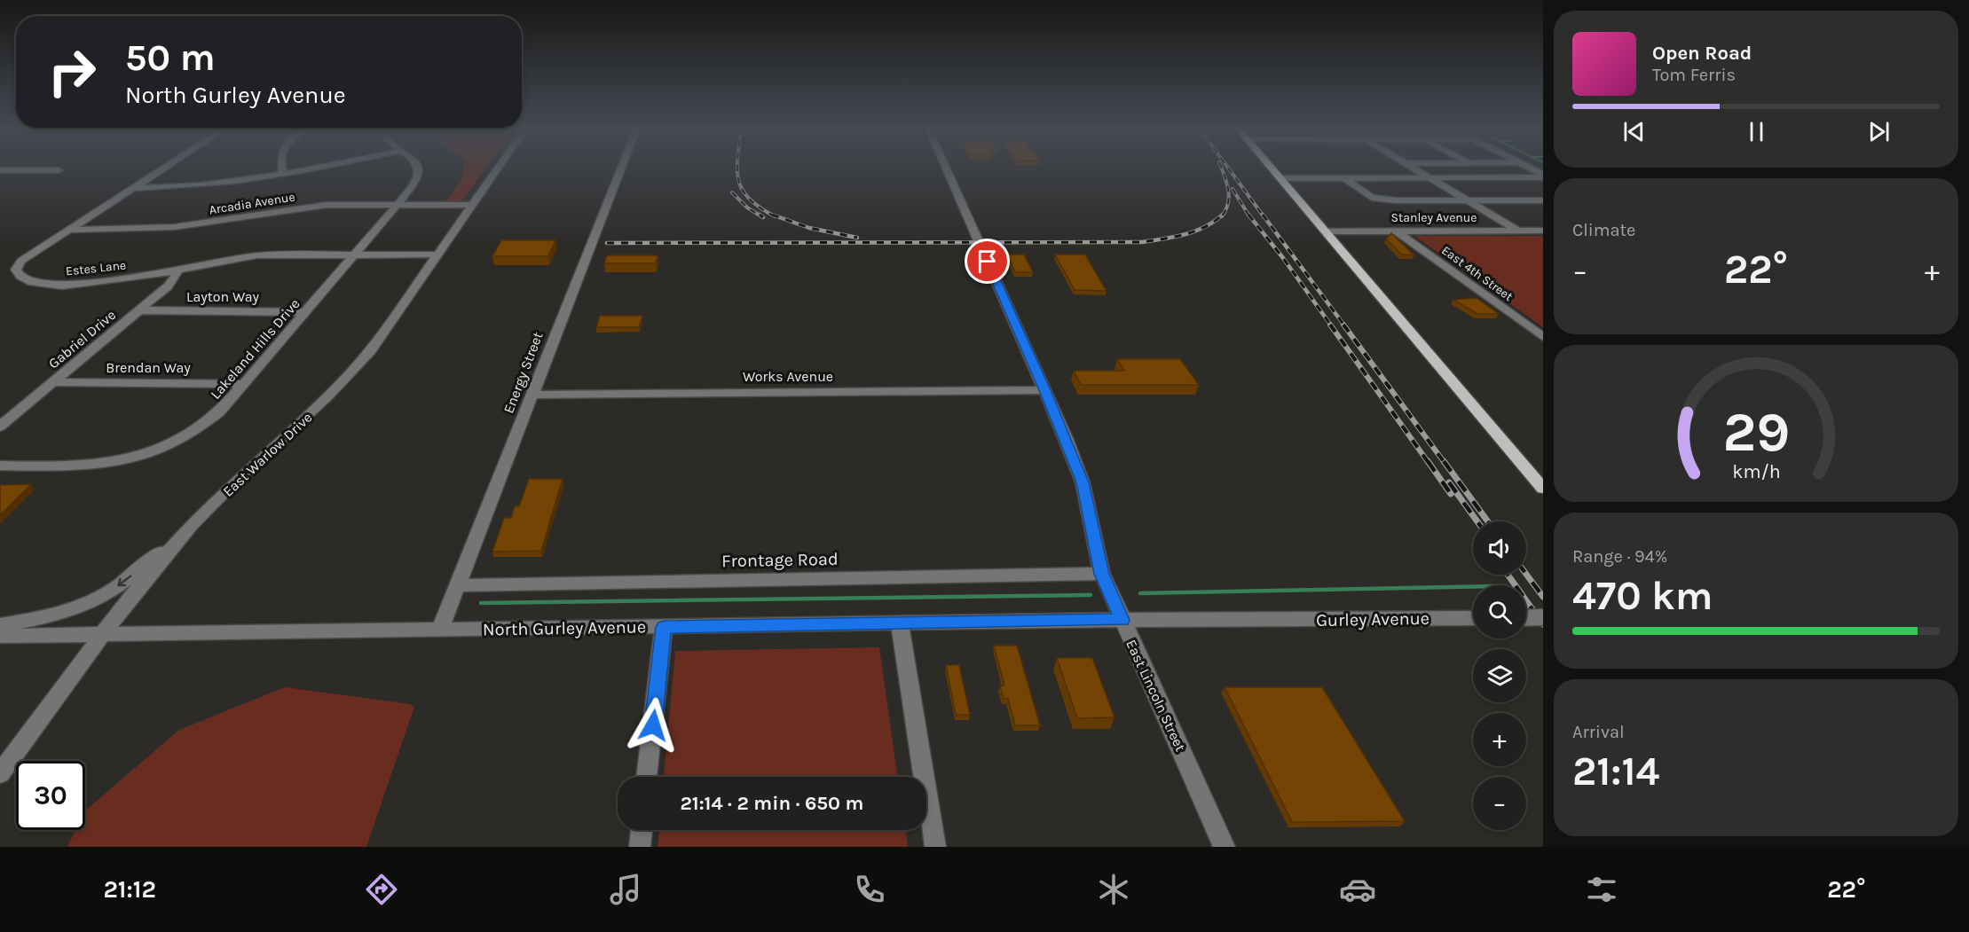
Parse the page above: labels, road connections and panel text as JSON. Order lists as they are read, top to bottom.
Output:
{
  "streets": {
    "street": [
      "Arcadia Avenue",
      "Stanley Avenue",
      "Estes Lane",
      "East 4th Street",
      "Layton Way",
      "Gabriel Drive",
      "Lakeland Hills Drive",
      "Brendan Way",
      "Energy Street",
      "Works Avenue",
      "East Warlow Drive",
      "Frontage Road",
      "Gurley Avenue",
      "North Gurley Avenue",
      "East Lincoln Street"
    ]
  },
  "crossings": [
    ["Arcadia Avenue", "Estes Lane"],
    ["Arcadia Avenue", "Lakeland Hills Drive"],
    ["Arcadia Avenue", "East Warlow Drive"],
    ["Stanley Avenue", "East 4th Street"],
    ["Estes Lane", "Gabriel Drive"],
    ["Estes Lane", "Lakeland Hills Drive"],
    ["Estes Lane", "East Warlow Drive"],
    ["Layton Way", "Gabriel Drive"],
    ["Layton Way", "Lakeland Hills Drive"],
    ["Gabriel Drive", "Brendan Way"],
    ["Lakeland Hills Drive", "Brendan Way"],
    ["Energy Street", "Works Avenue"],
    ["Energy Street", "Frontage Road"],
    ["Energy Street", "North Gurley Avenue"],
    ["Works Avenue", "East Lincoln Street"],
    ["East Warlow Drive", "North Gurley Avenue"],
    ["Frontage Road", "East Lincoln Street"],
    ["Gurley Avenue", "North Gurley Avenue"],
    ["North Gurley Avenue", "East Lincoln Street"]
  ],
  "page": {
    "turn": ["50 m", "North Gurley Avenue"],
    "song": ["Open Road", "Tom Ferris"],
    "tile": [
      "Climate",
      ["Range · 94%", "470 km"],
      ["Arrival", "21:14"]
    ],
    "heat": ["−", "22°", "+"],
    "map_buttons": ["+", "−"],
    "limit": "30",
    "trip": "21:14 · 2 min · 650 m",
    "tabs": ["21:12", "22°"],
    "gauge": ["29", "km/h"]
  }
}
